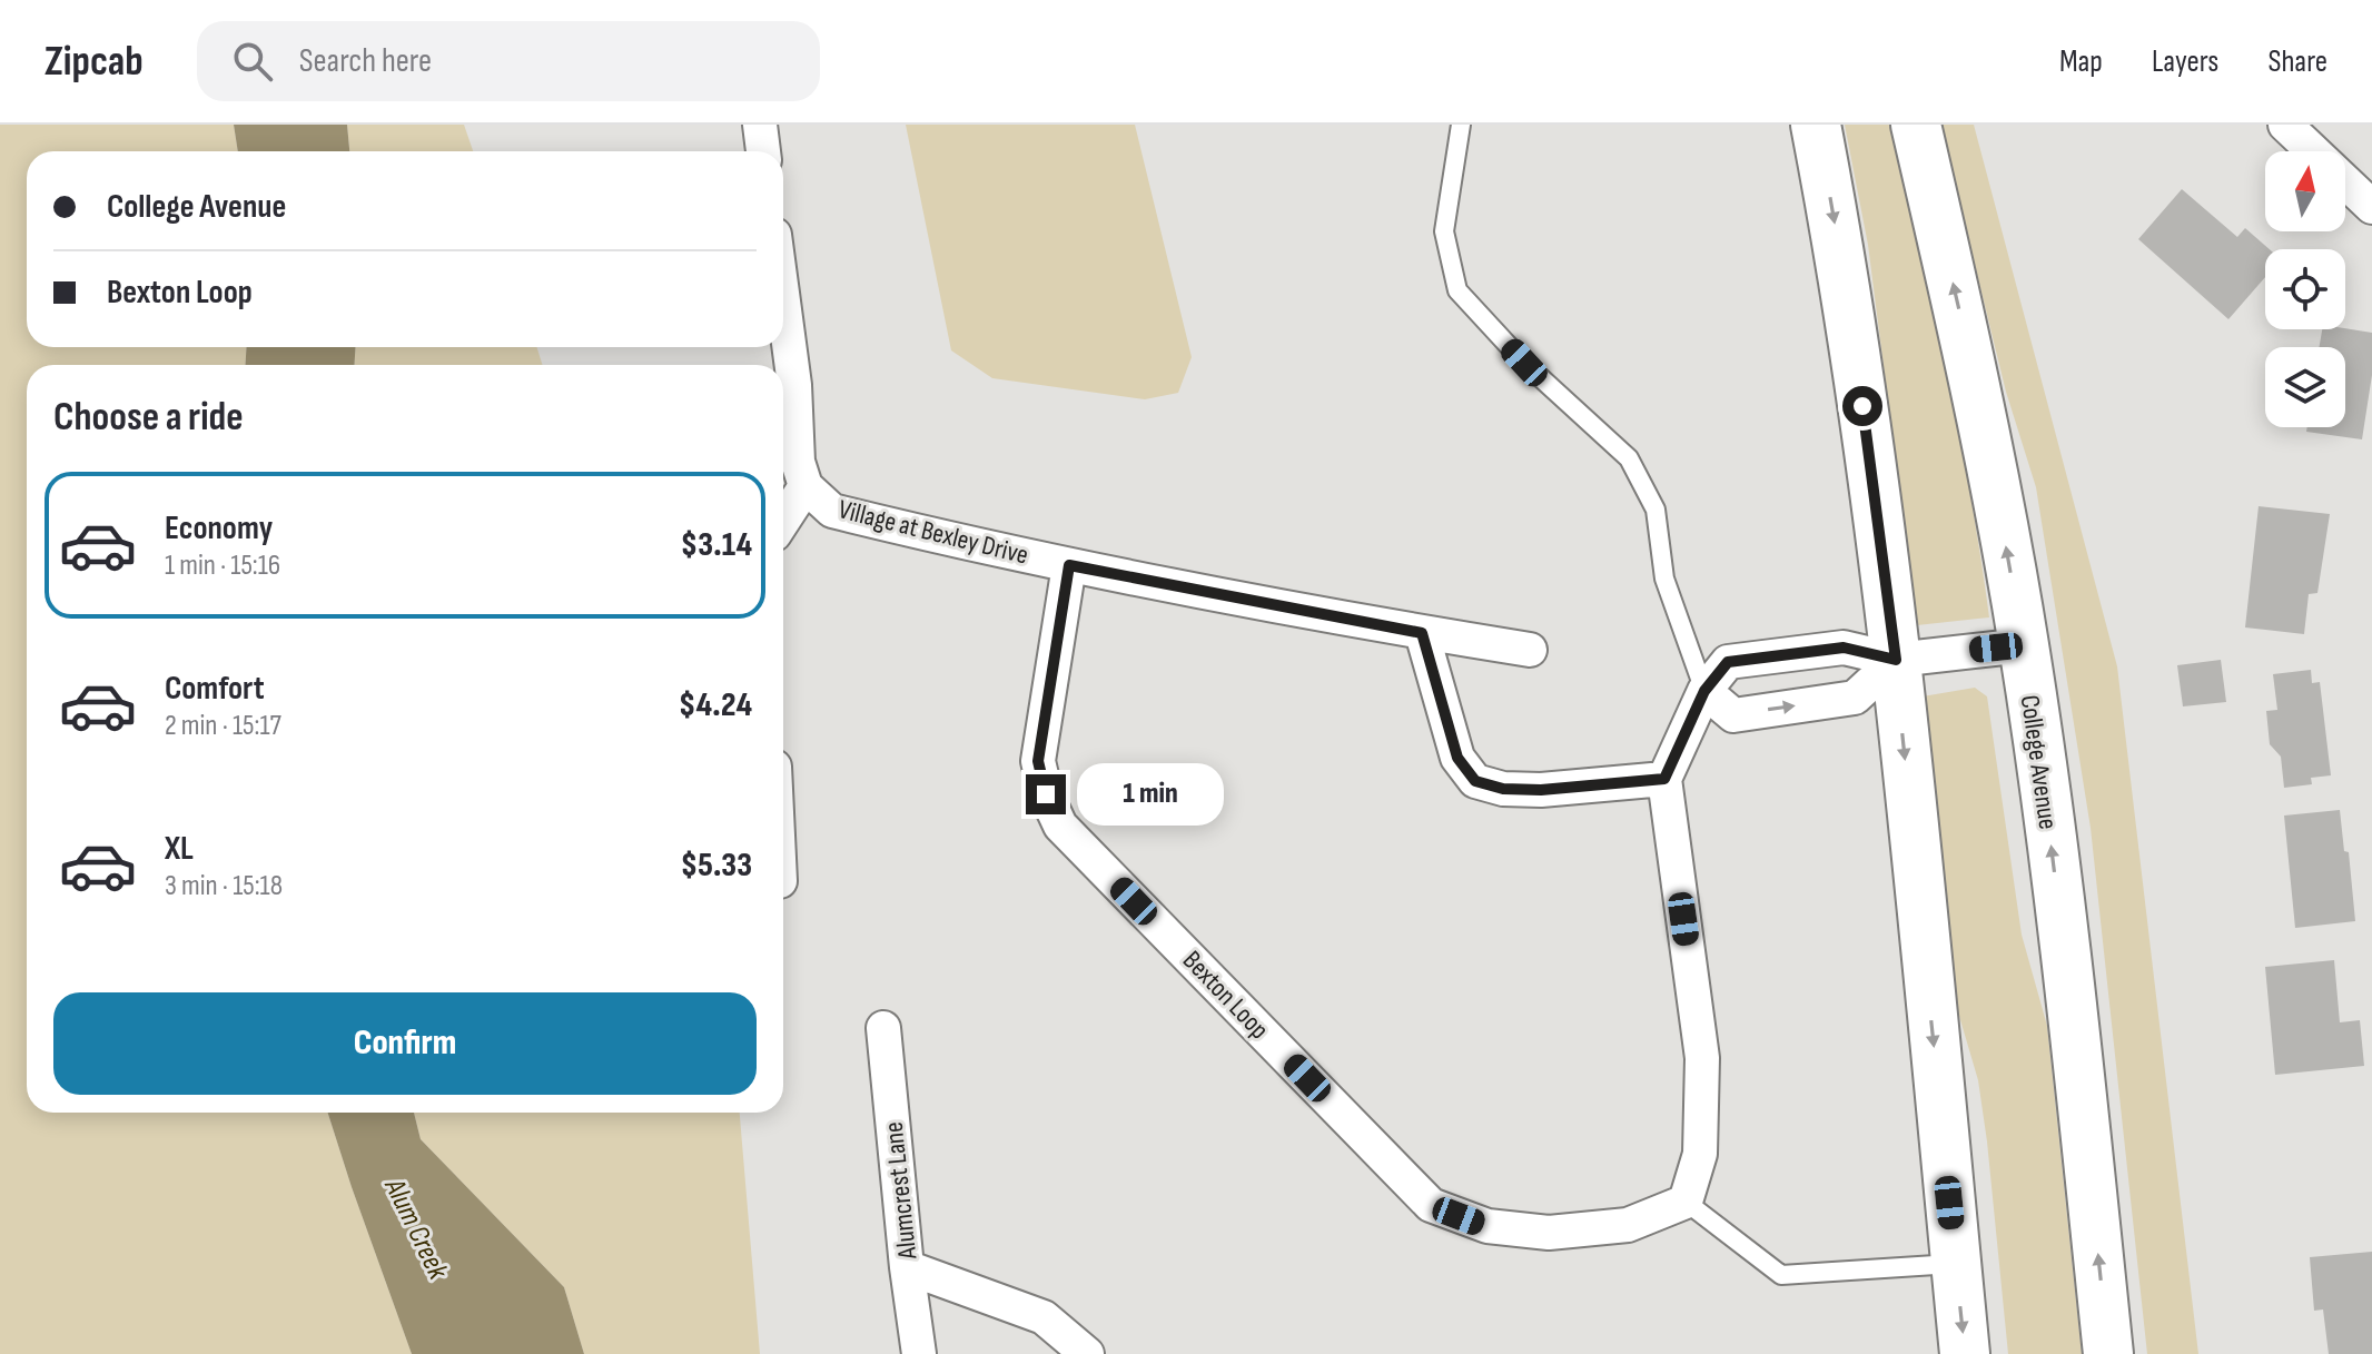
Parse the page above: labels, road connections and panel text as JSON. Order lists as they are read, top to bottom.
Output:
{
  "streets": {
    "main road": ["College Avenue"],
    "street": ["Village at Bexley Drive", "Bexton Loop", "Alumcrest Lane"]
  },
  "crossings": [
    ["Village at Bexley Drive", "Bexton Loop"]
  ],
  "water": ["Alum Creek"],
  "north": "top",
  "page": {
    "header": "Zipcab",
    "search": "Search here",
    "nav": ["Map", "Layers", "Share"],
    "banner": ["College Avenue", "Bexton Loop"],
    "heading": "Choose a ride",
    "list": [
      {
        "name": "Economy",
        "note": "1 min · 15:16",
        "value": "$3.14"
      },
      {
        "name": "Comfort",
        "note": "2 min · 15:17",
        "value": "$4.24"
      },
      {
        "name": "XL",
        "note": "3 min · 15:18",
        "value": "$5.33"
      }
    ],
    "bubble": "1 min",
    "buttons": "Confirm"
  }
}
